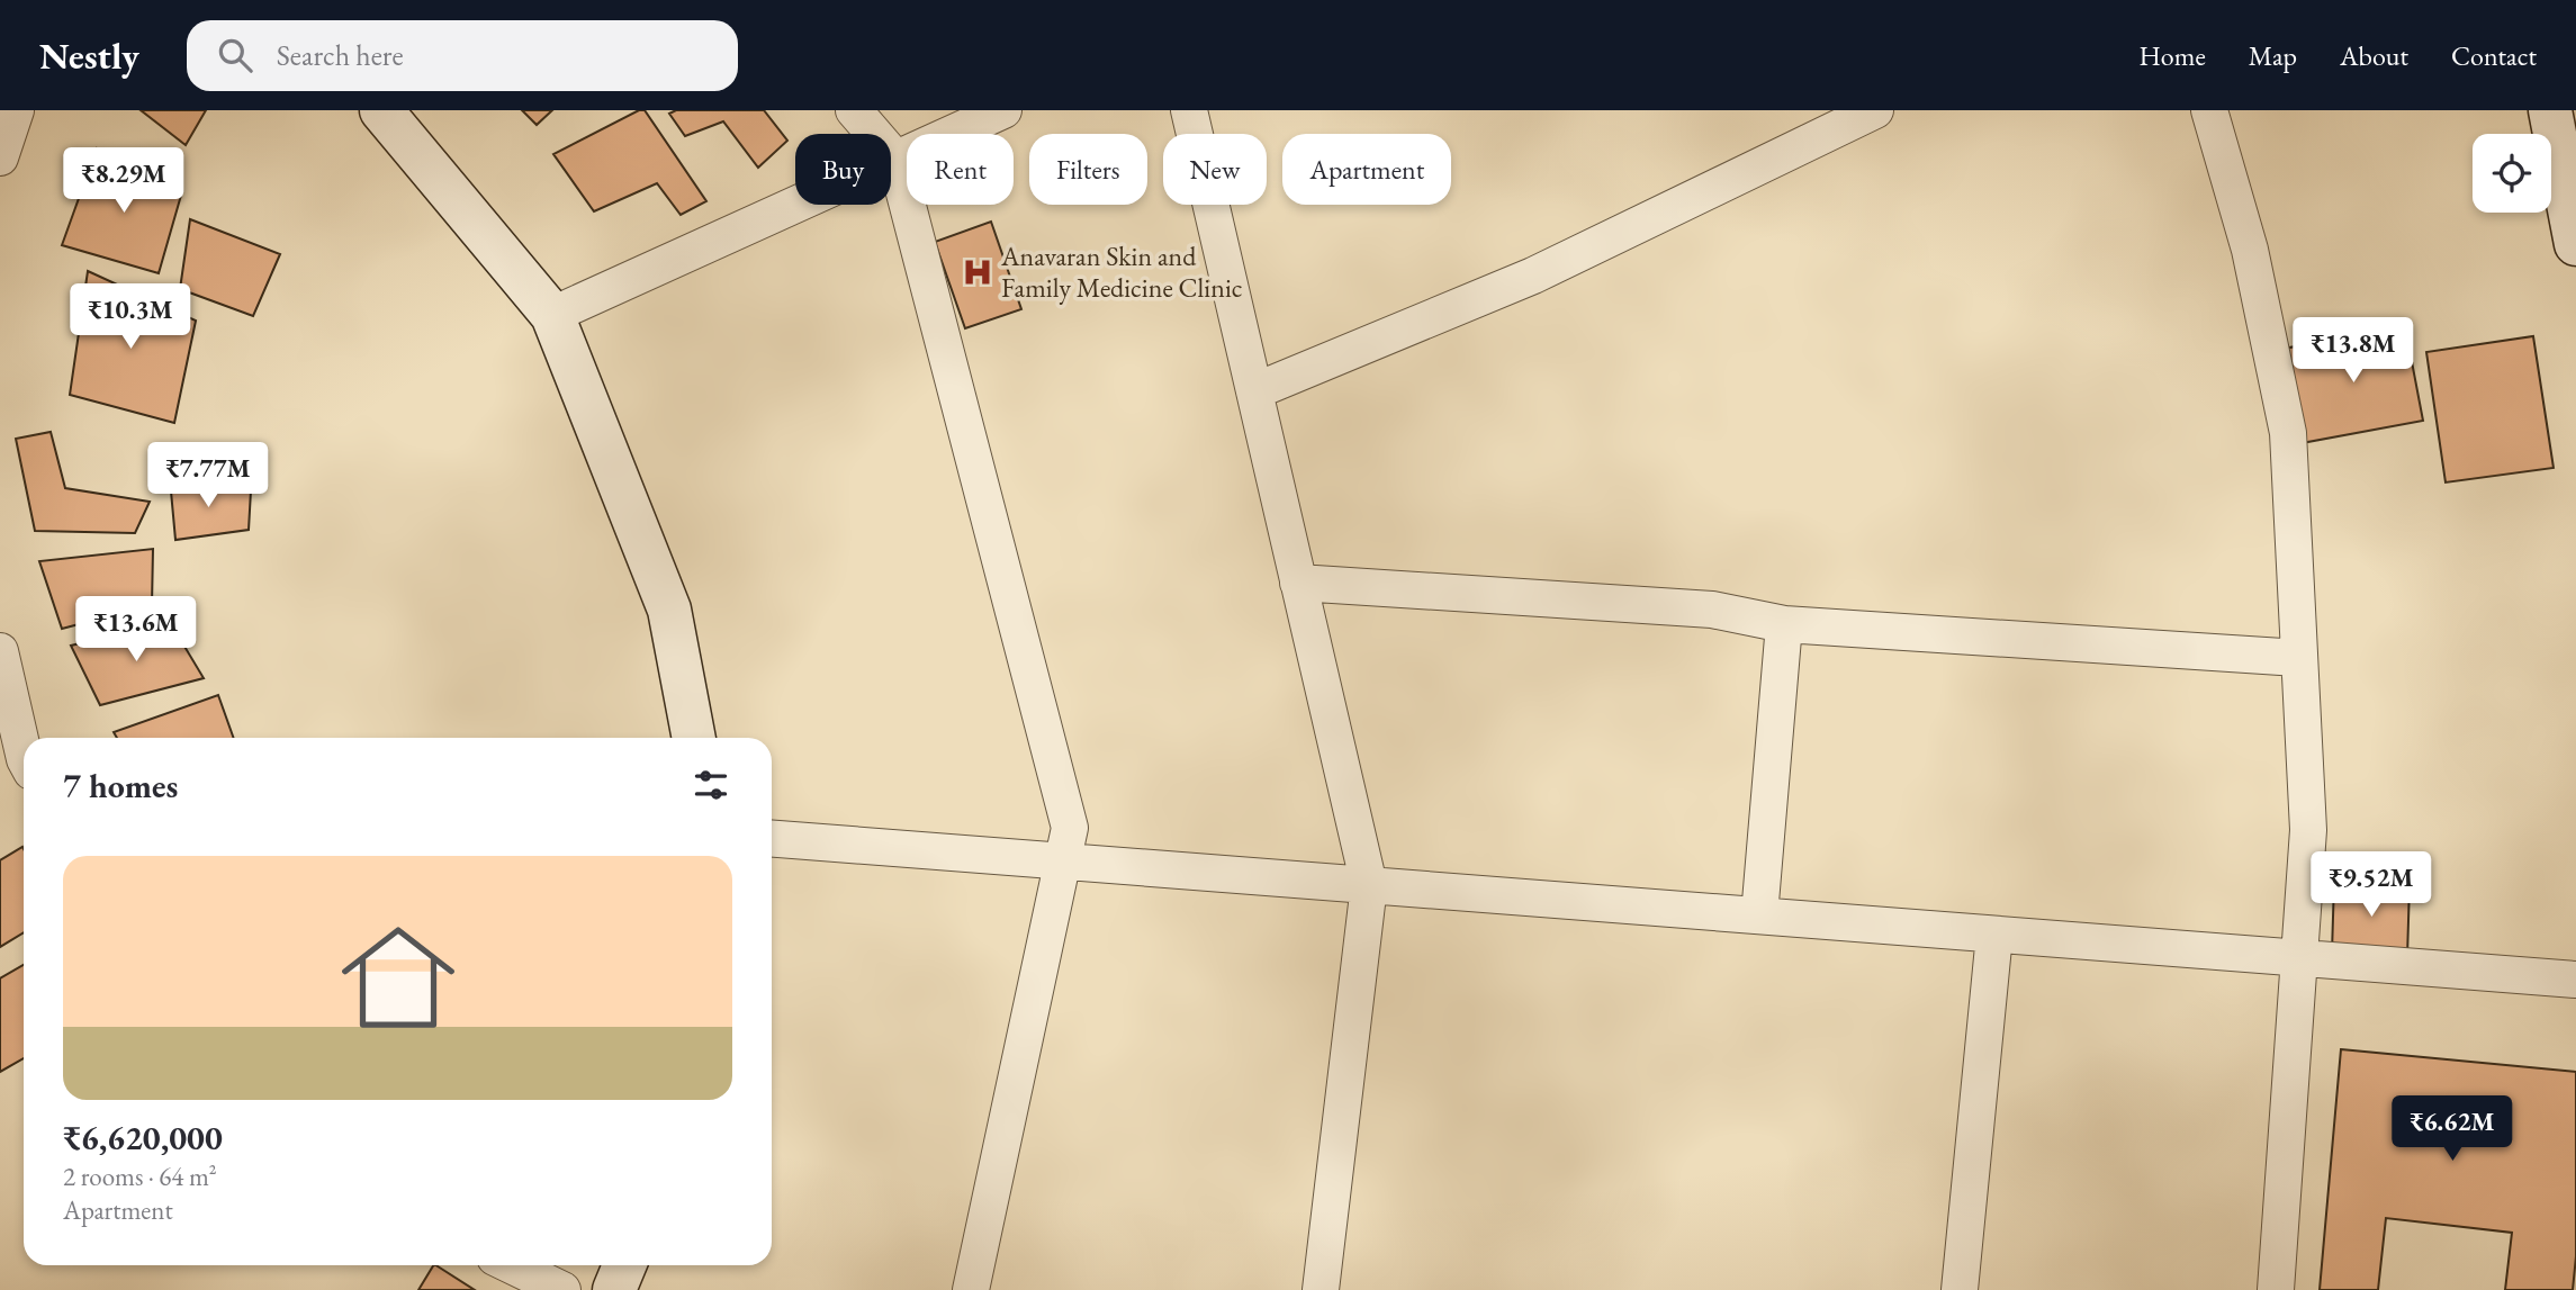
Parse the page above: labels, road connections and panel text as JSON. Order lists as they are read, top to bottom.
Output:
{
  "places": {
    "hospital": ["Anavaran Skin and Family Medicine Clinic"]
  },
  "page": {
    "header": "Nestly",
    "search": "Search here",
    "nav": [
      "Home",
      "Map",
      "About",
      "Contact"
    ],
    "chip": [
      "Buy",
      "Rent",
      "Filters",
      "New",
      "Apartment"
    ],
    "price": [
      "₹8.29M",
      "₹10.3M",
      "₹13.8M",
      "₹7.77M",
      "₹13.6M",
      "₹9.52M",
      "₹6.62M"
    ],
    "heading": "7 homes",
    "list": [
      {
        "name": "₹6,620,000",
        "note": "2 rooms · 64 m² · Apartment"
      }
    ]
  }
}
